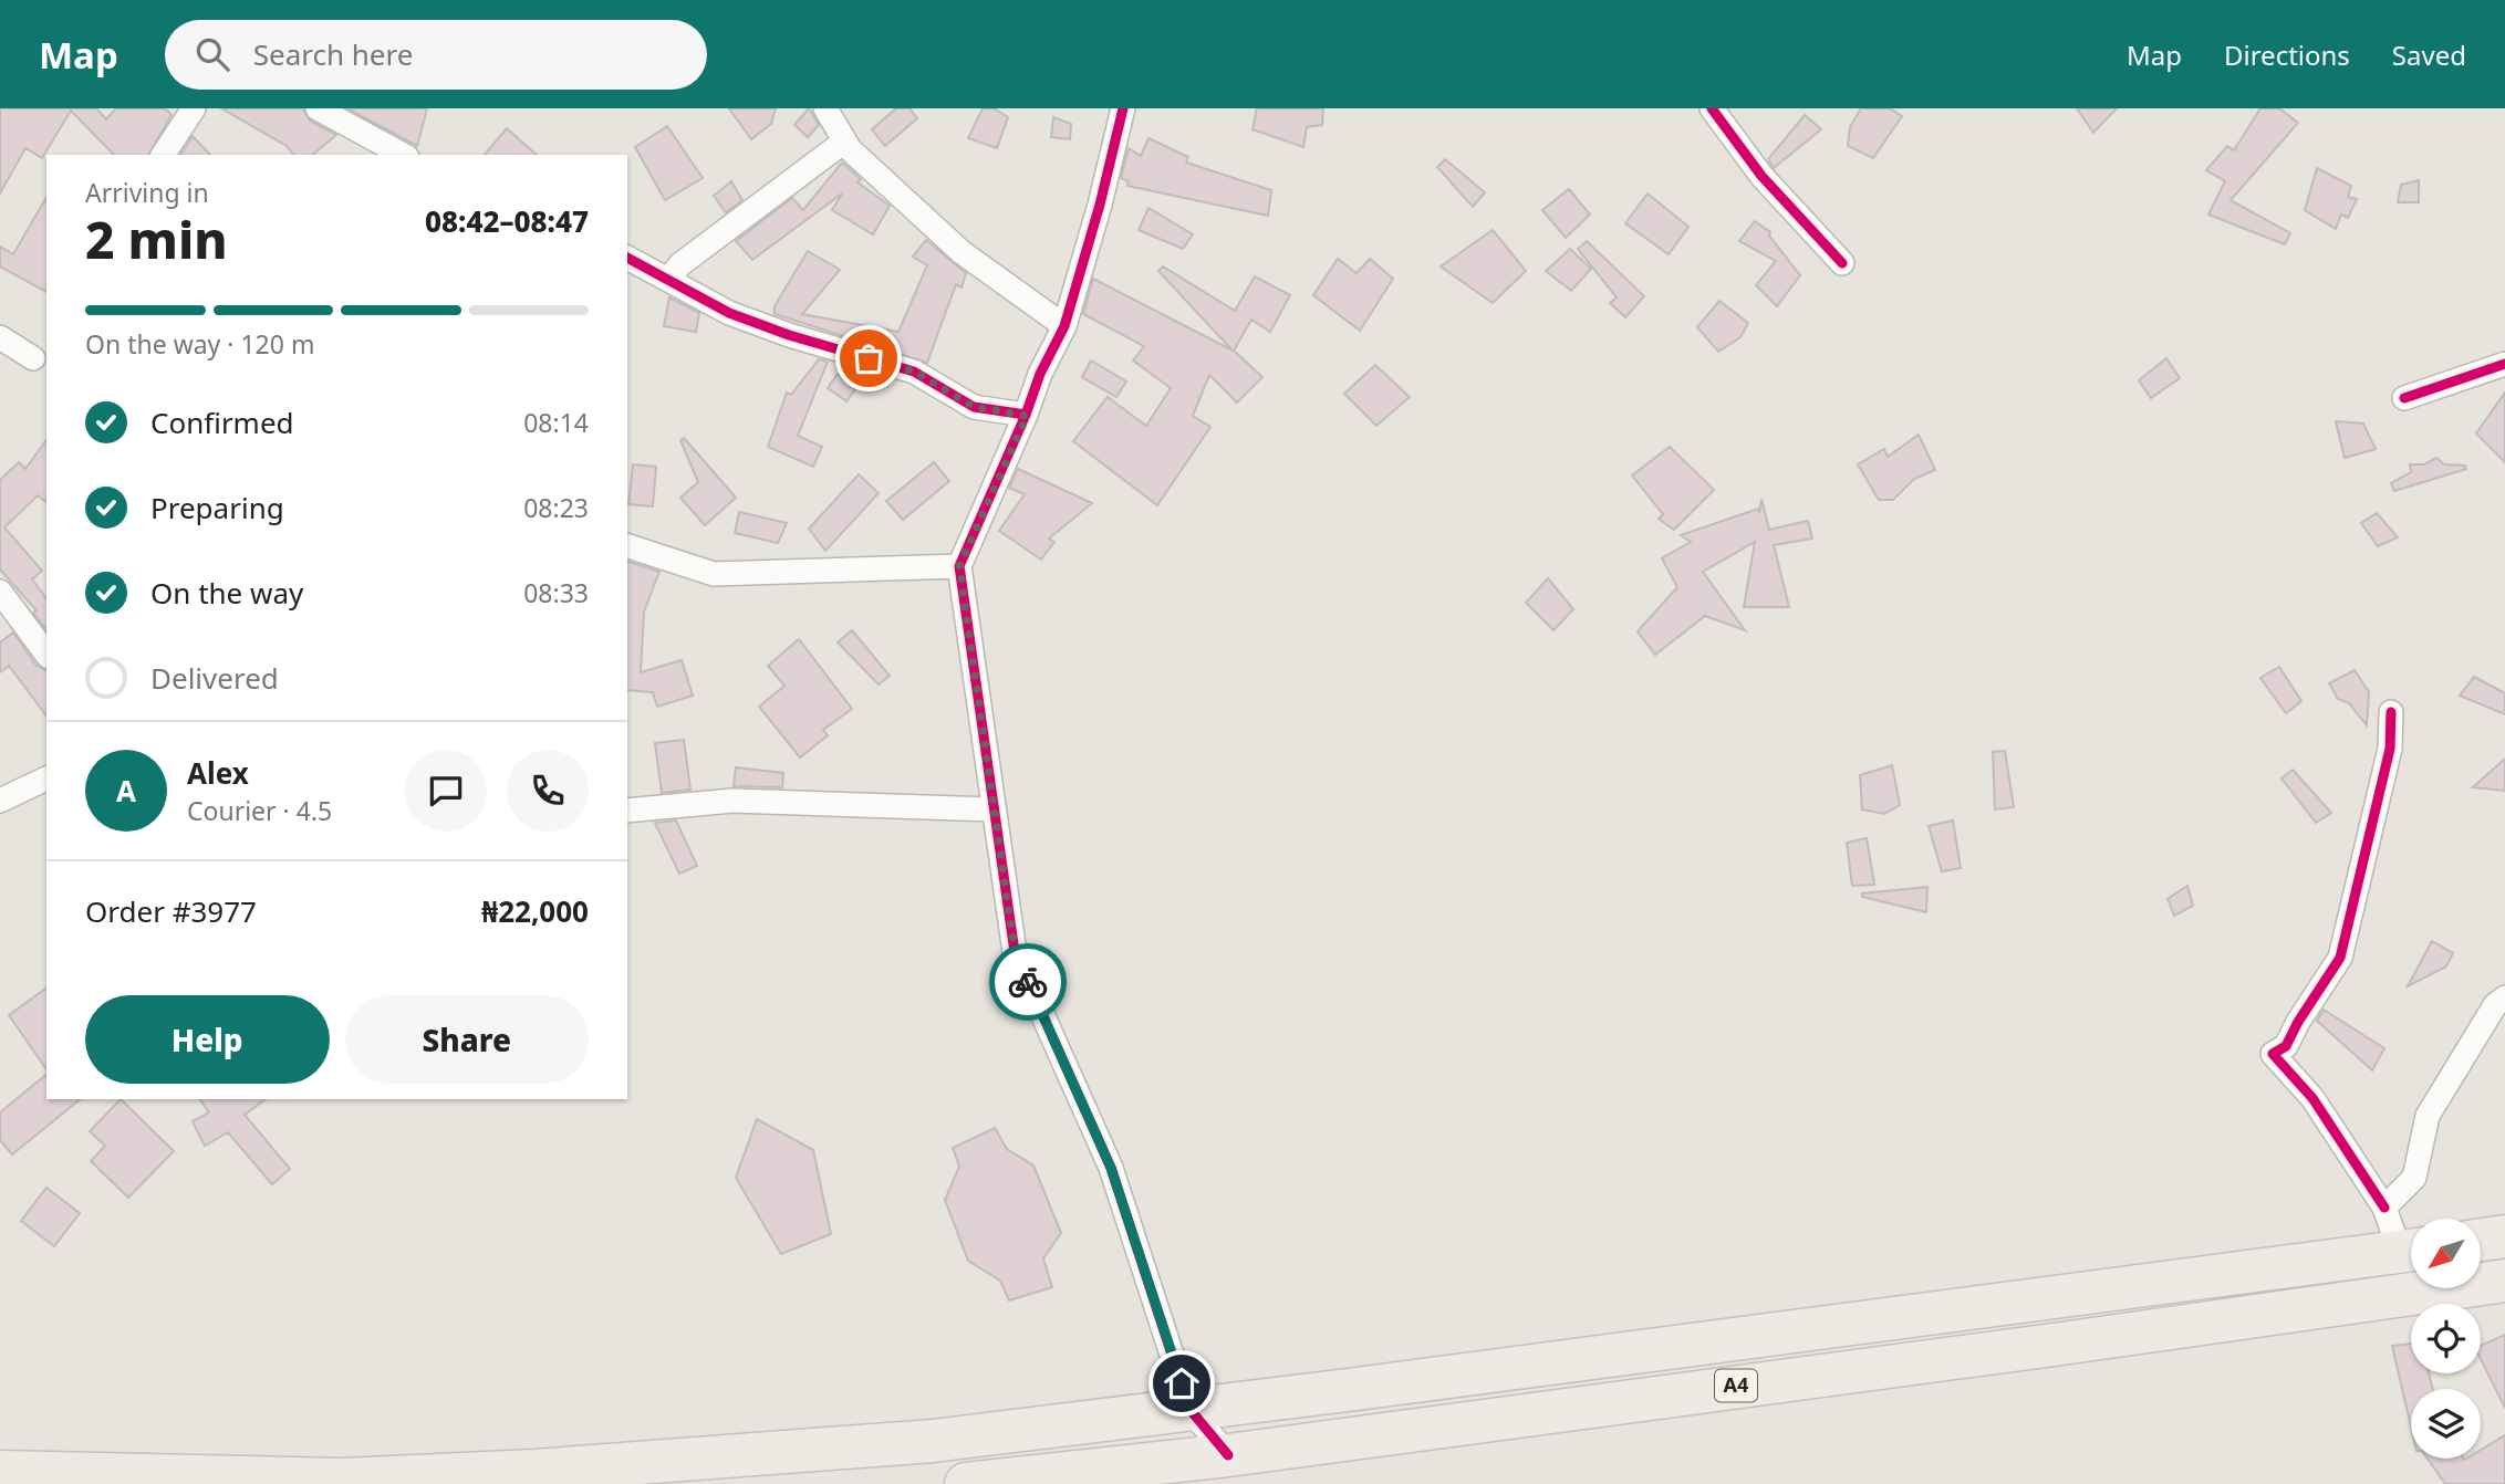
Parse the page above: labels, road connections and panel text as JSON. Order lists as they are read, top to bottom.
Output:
{
  "streets": {
    "highway": ["A4"]
  },
  "north": "bottom left",
  "page": {
    "header": "Map",
    "search": "Search here",
    "nav": ["Map", "Directions", "Saved"],
    "heading": ["2 min", "Arriving in", "08:42–08:47"],
    "panel": [
      "Alex",
      "Courier · 4.5",
      "Order #3977",
      "₦22,000"
    ],
    "bar": "On the way · 120 m",
    "list": [
      ["Confirmed", "08:14"],
      ["Preparing", "08:23"],
      ["On the way", "08:33"],
      "Delivered"
    ],
    "round": "A",
    "buttons": ["Help", "Share"]
  }
}
